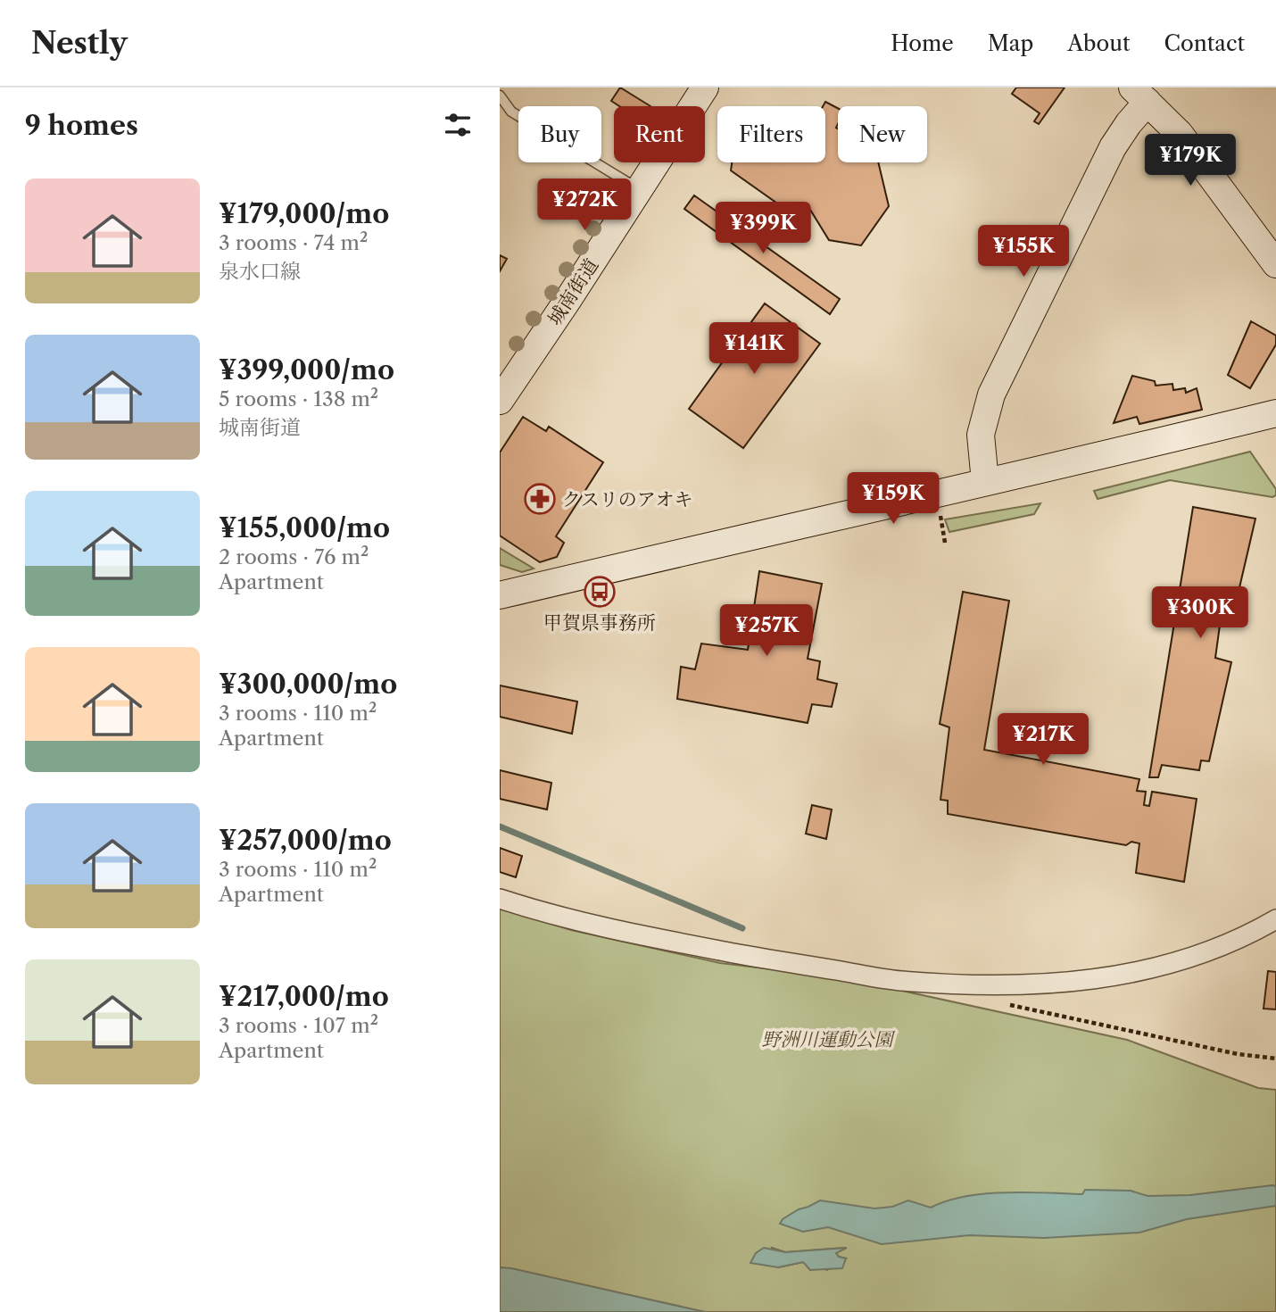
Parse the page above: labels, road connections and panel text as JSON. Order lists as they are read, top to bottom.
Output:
{
  "streets": {
    "street": ["城南街道"]
  },
  "parks": ["野洲川運動公園"],
  "places": {
    "pharmacy": ["クスリのアオキ"],
    "bus stop": ["甲賀県事務所"]
  },
  "page": {
    "header": "Nestly",
    "nav": [
      "Home",
      "Map",
      "About",
      "Contact"
    ],
    "heading": "9 homes",
    "chip": [
      "Buy",
      "Rent",
      "Filters",
      "New"
    ],
    "price": [
      "¥179K",
      "¥272K",
      "¥399K",
      "¥155K",
      "¥141K",
      "¥159K",
      "¥300K",
      "¥257K",
      "¥217K"
    ],
    "list": [
      {
        "name": "¥179,000/mo",
        "note": "3 rooms · 74 m² · 泉水口線"
      },
      {
        "name": "¥399,000/mo",
        "note": "5 rooms · 138 m² · 城南街道"
      },
      {
        "name": "¥155,000/mo",
        "note": "2 rooms · 76 m² · Apartment"
      },
      {
        "name": "¥300,000/mo",
        "note": "3 rooms · 110 m² · Apartment"
      },
      {
        "name": "¥257,000/mo",
        "note": "3 rooms · 110 m² · Apartment"
      },
      {
        "name": "¥217,000/mo",
        "note": "3 rooms · 107 m² · Apartment"
      }
    ]
  }
}
